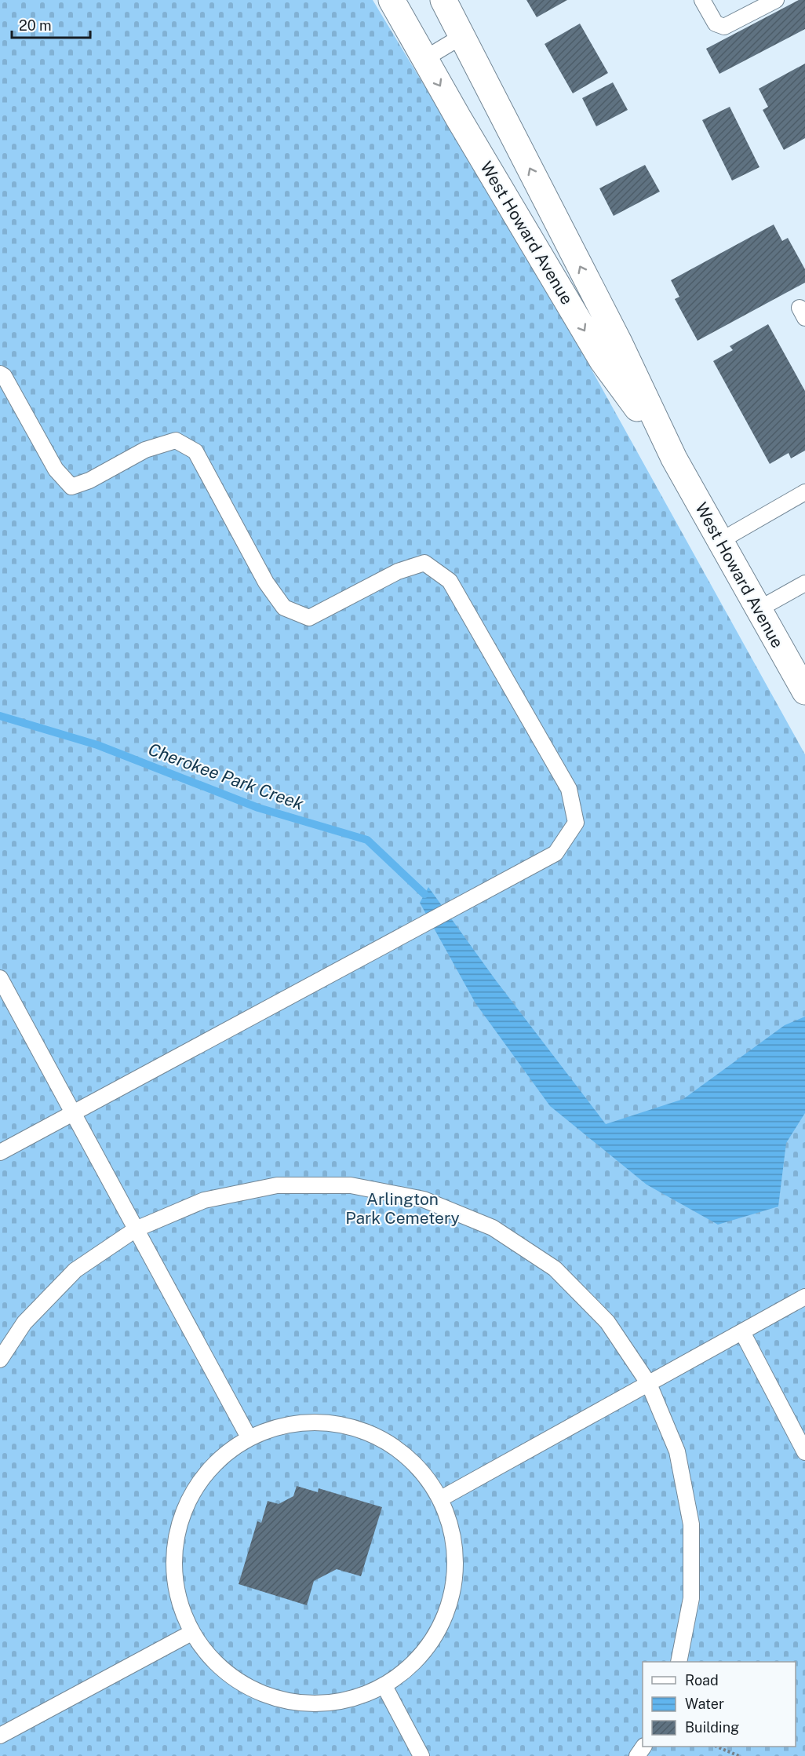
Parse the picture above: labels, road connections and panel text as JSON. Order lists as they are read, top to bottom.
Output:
{
  "streets": {
    "street": ["West Howard Avenue"]
  },
  "water": ["Cherokee Park Creek"],
  "parks": ["Arlington Park Cemetery"],
  "legend": ["Road", "Water", "Building"],
  "scale_bar": "20 m"
}
